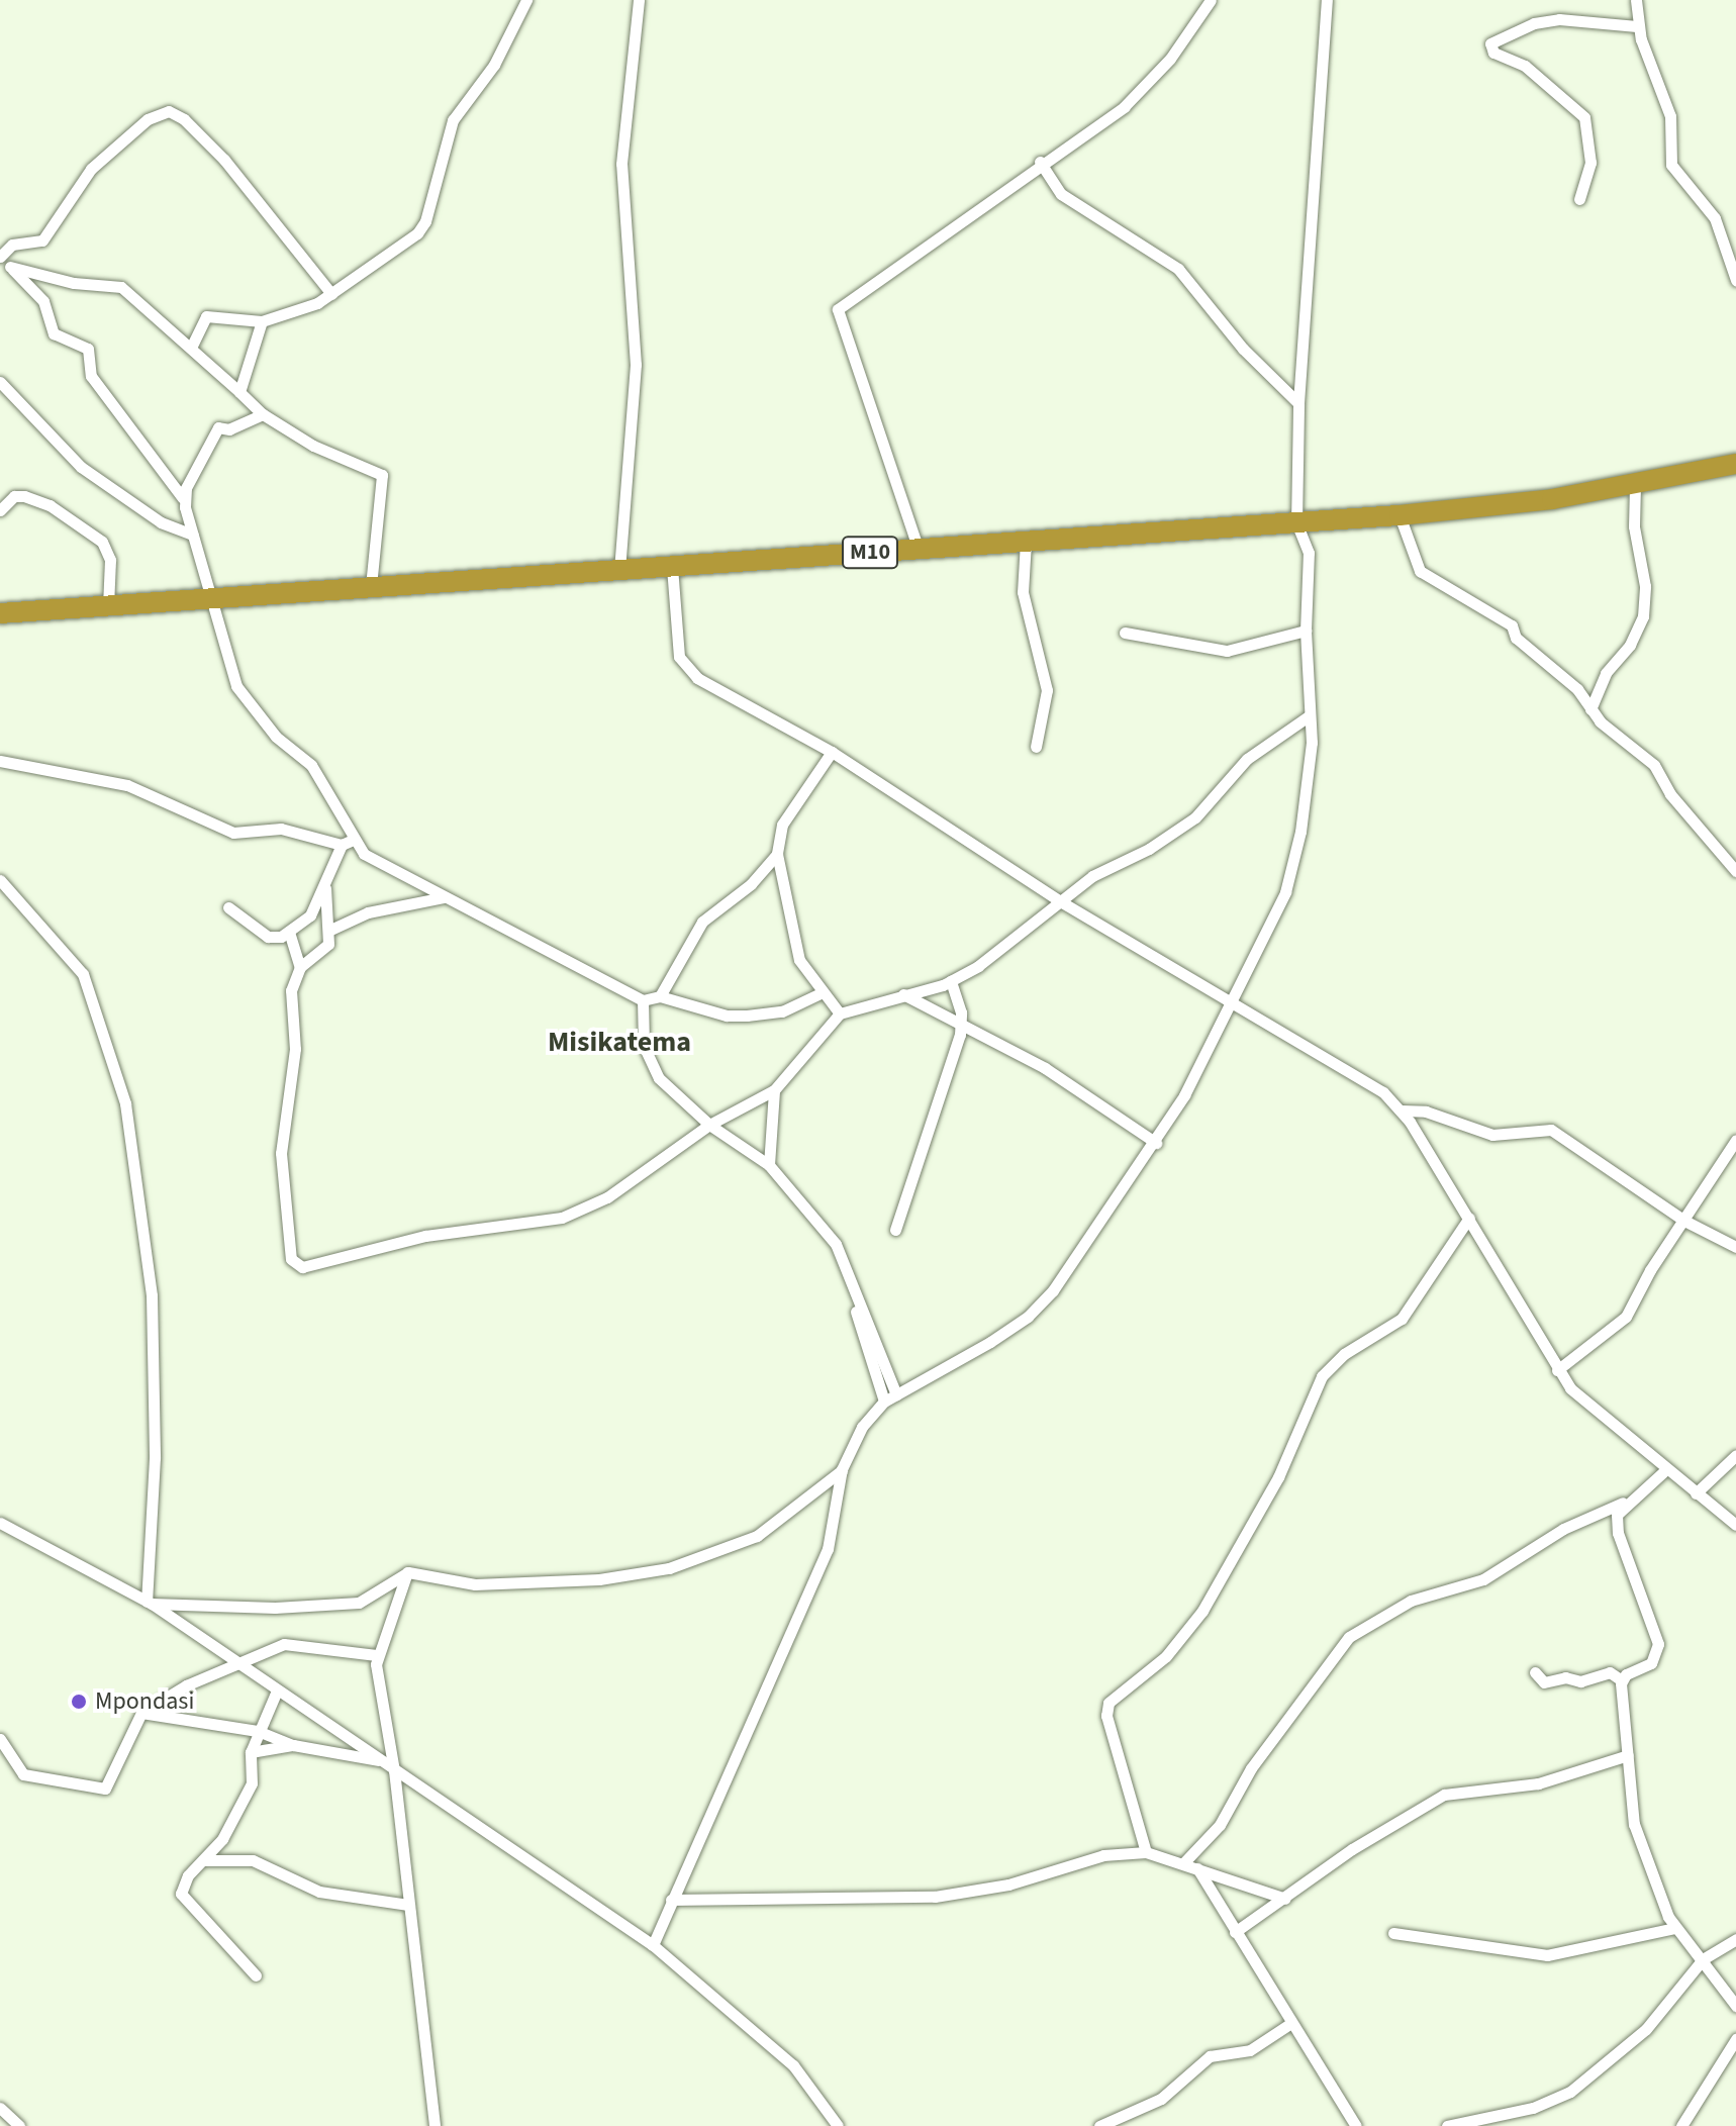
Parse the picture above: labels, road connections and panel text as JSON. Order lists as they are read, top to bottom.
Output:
{
  "streets": {
    "highway": ["M10"]
  },
  "districts": ["Misikatema"],
  "places": ["Mpondasi"]
}
